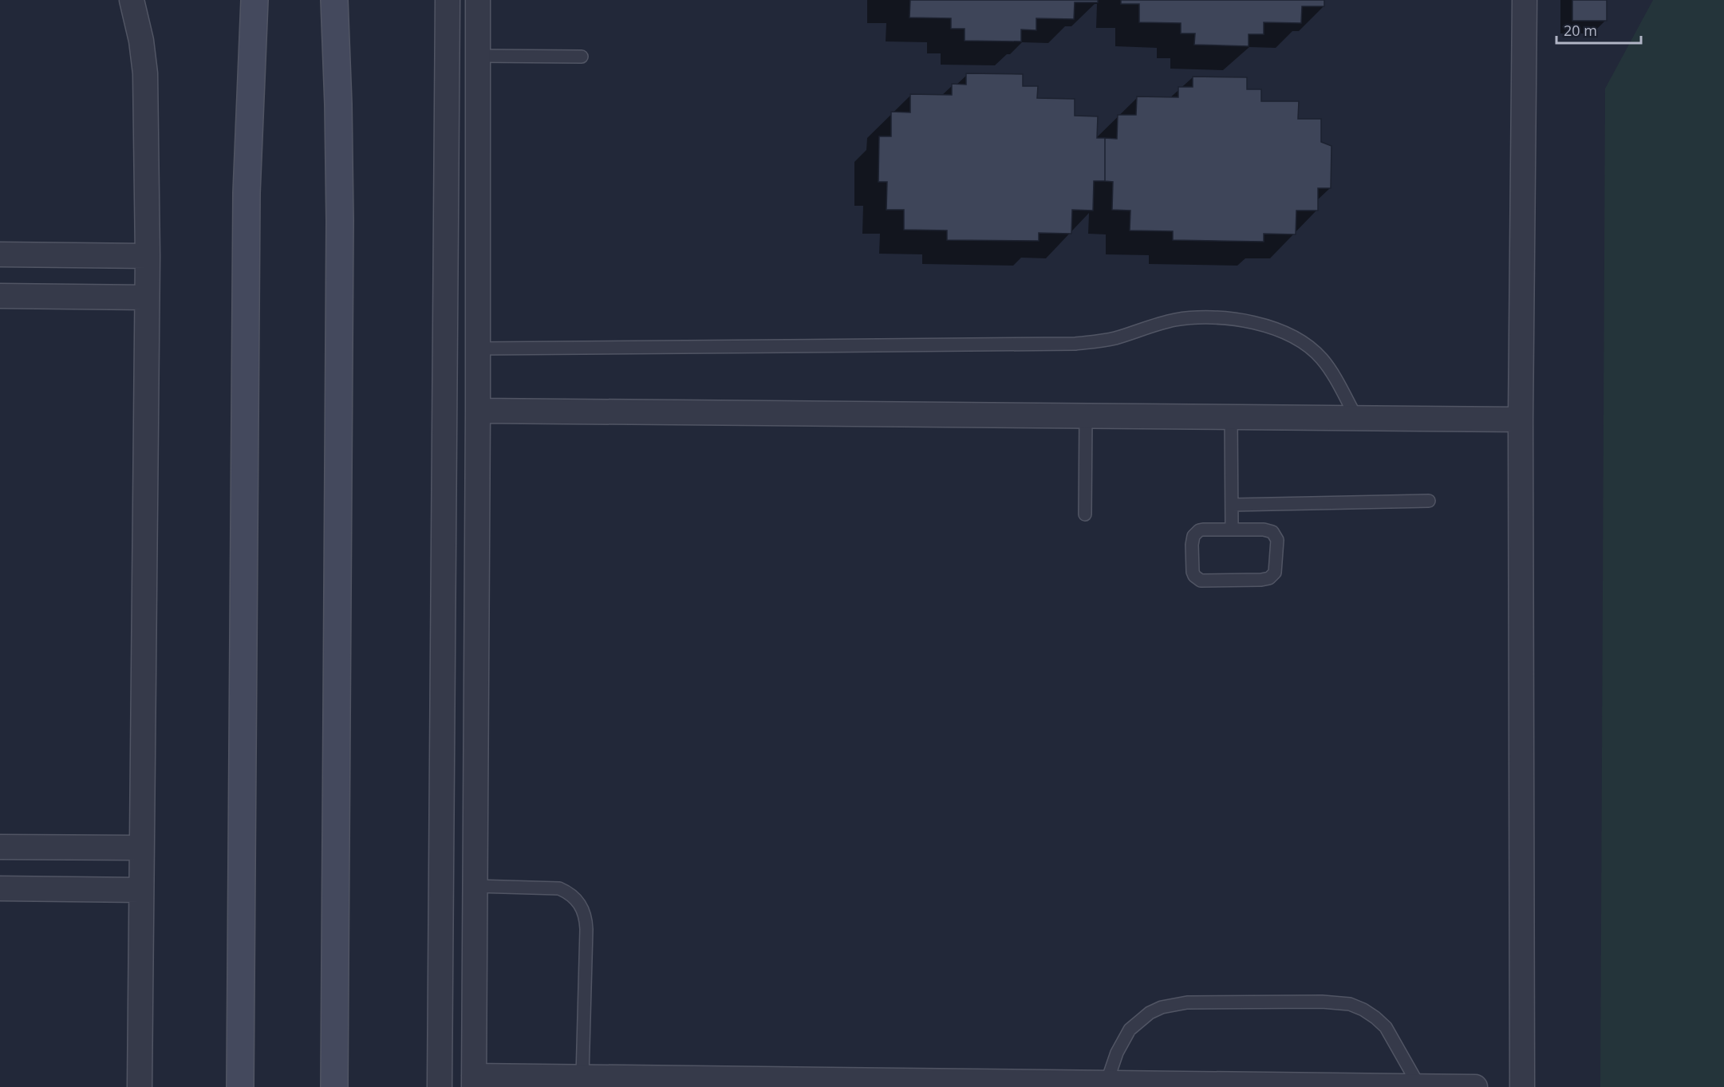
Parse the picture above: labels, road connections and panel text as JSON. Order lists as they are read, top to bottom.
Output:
{
  "scale_bar": "20 m"
}
